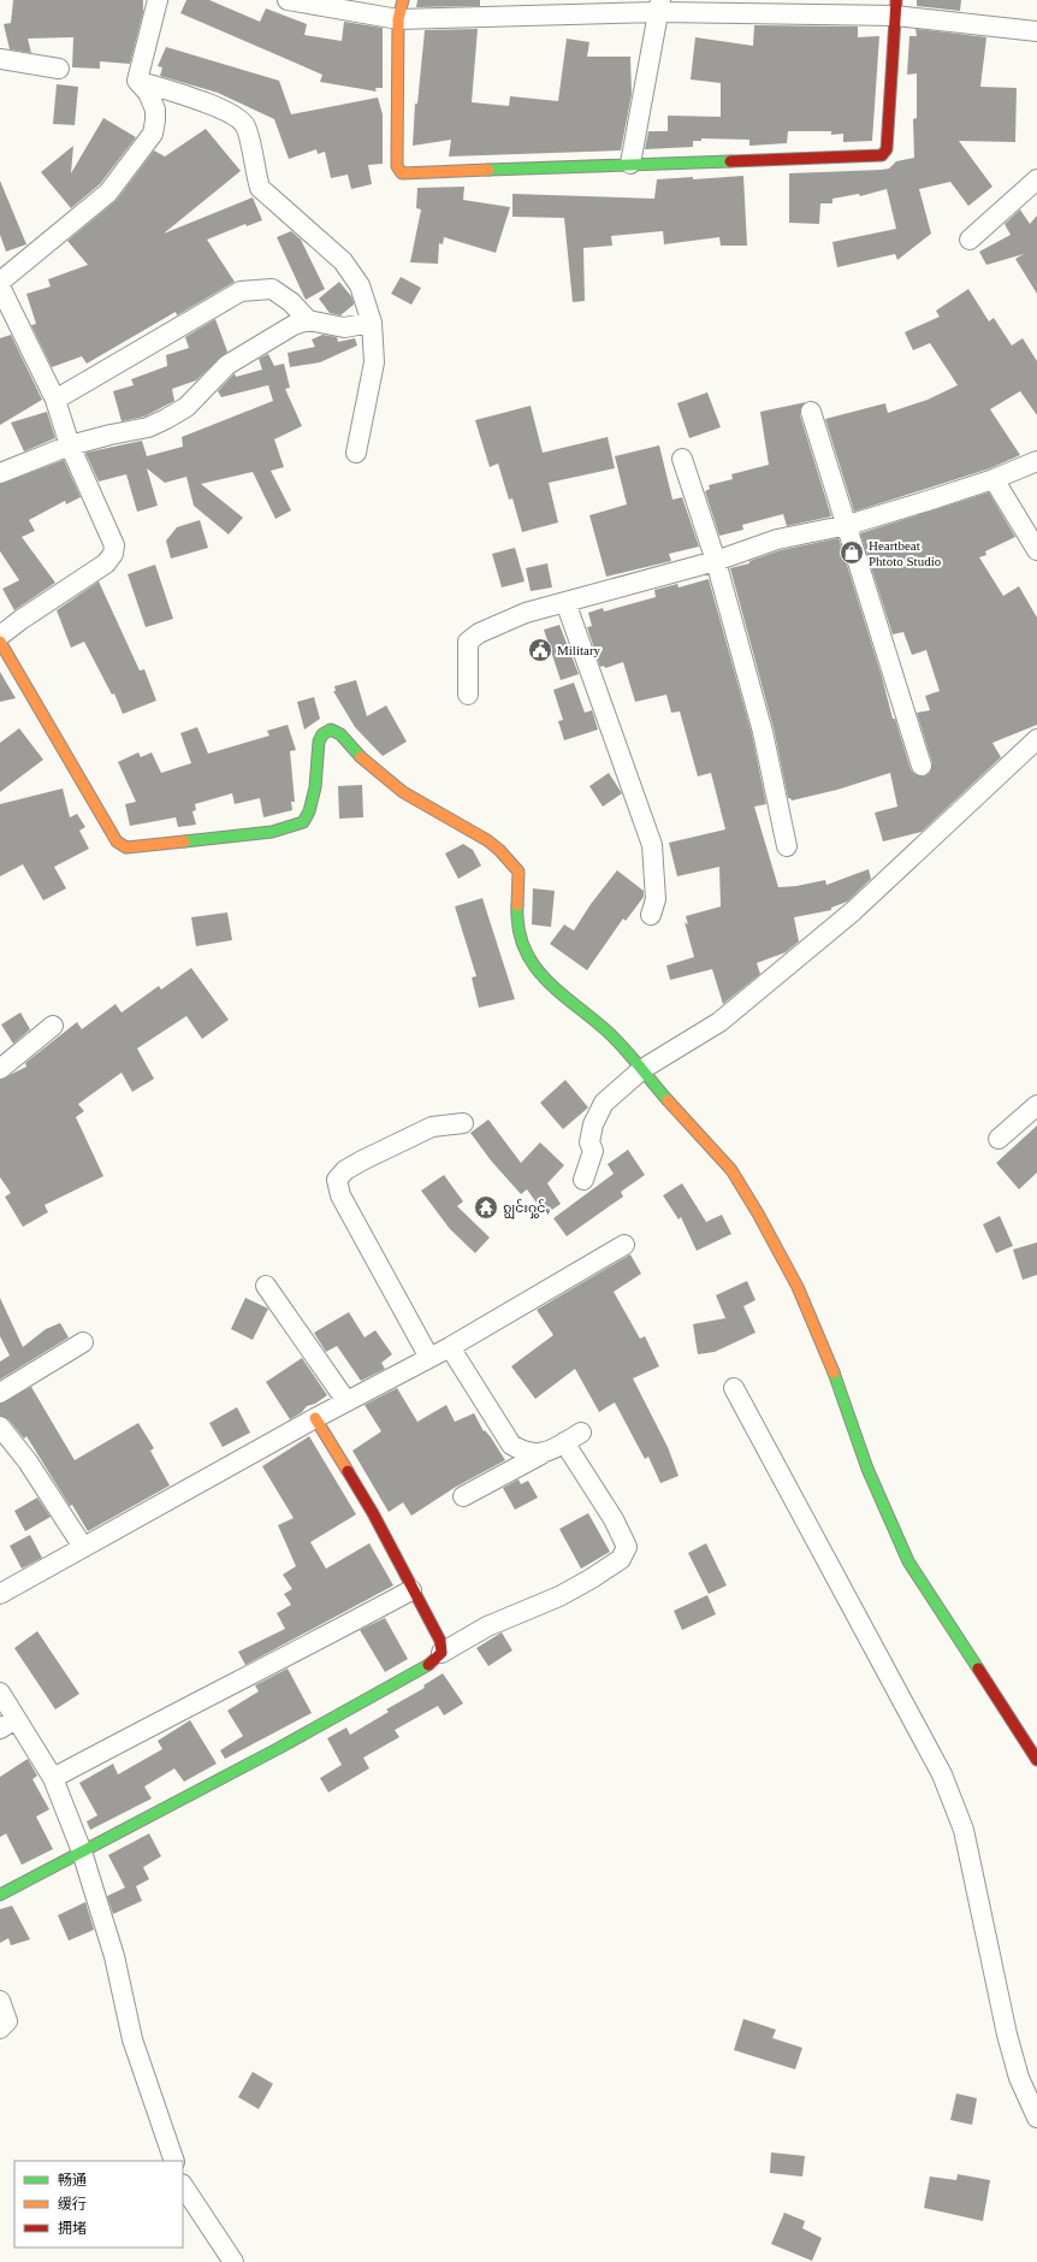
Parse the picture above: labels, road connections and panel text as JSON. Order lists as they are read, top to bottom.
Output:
{
  "places": {
    "shop": ["Heartbeat Phtoto Studio"],
    "public building": ["Military"],
    "temple": ["ၵျွင်းႁွင်ႇ"]
  },
  "legend": ["畅通", "缓行", "拥堵"]
}
